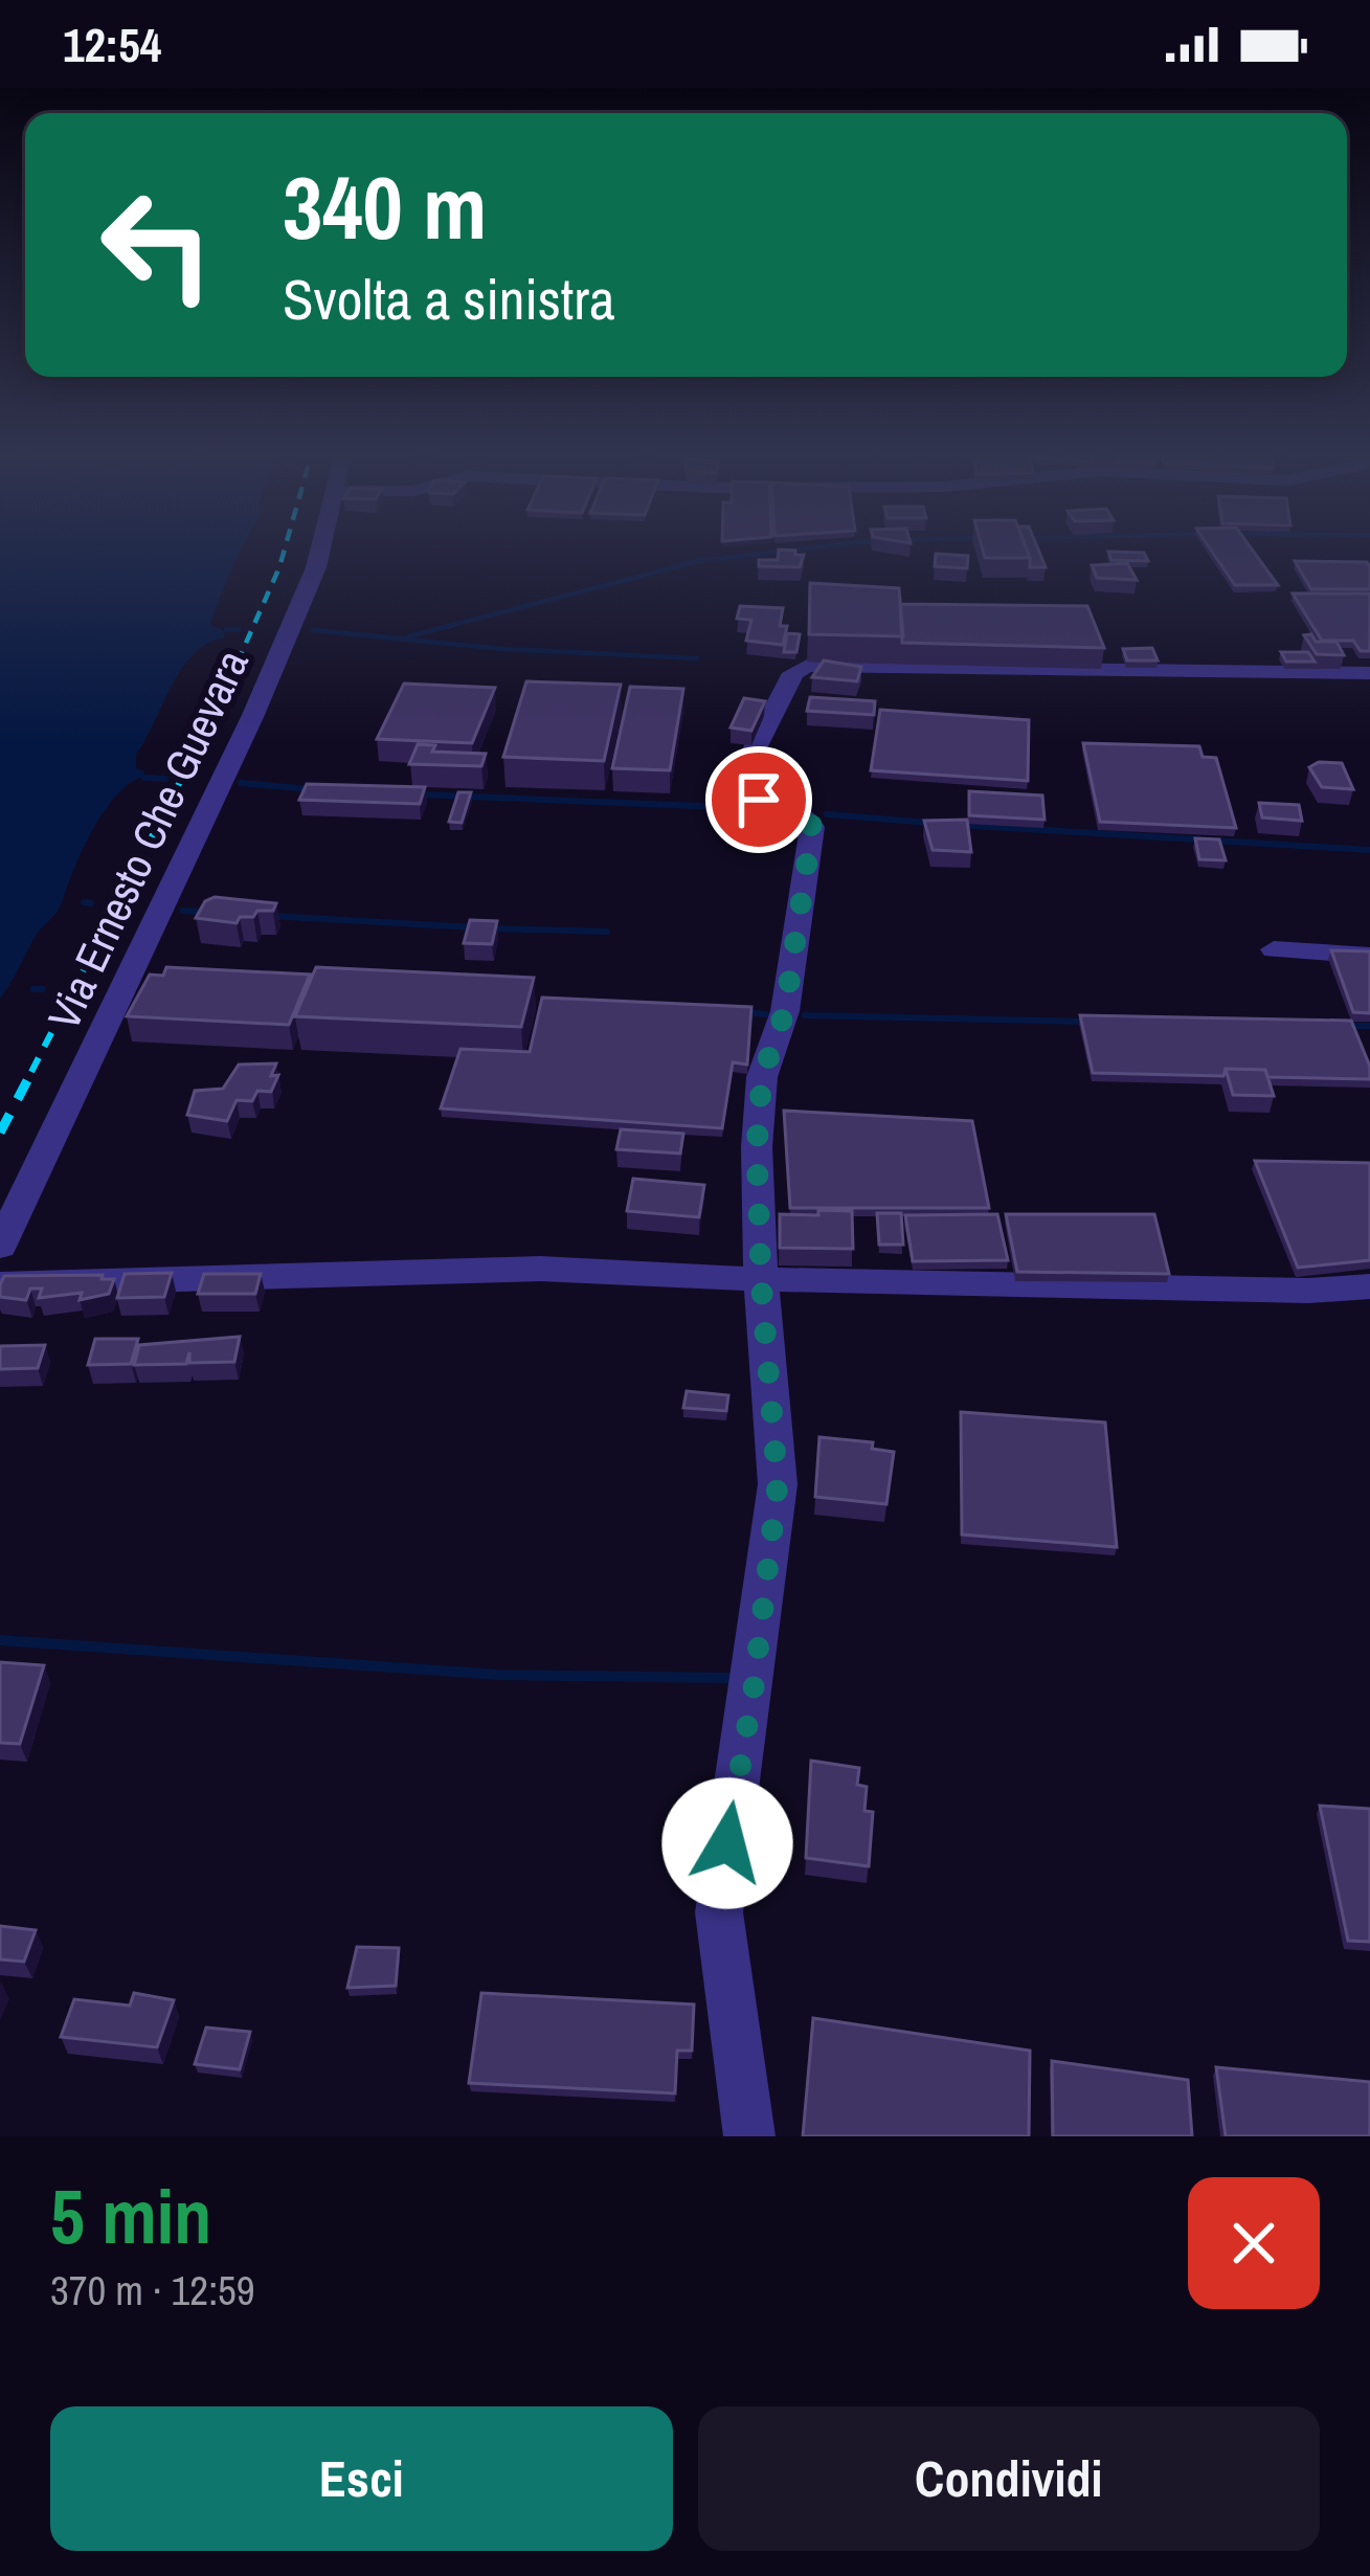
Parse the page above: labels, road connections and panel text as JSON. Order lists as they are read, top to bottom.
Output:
{
  "streets": {
    "street": ["Via Ernesto Che Guevara"]
  },
  "page": {
    "status": "12:54",
    "turn": ["340 m", "Svolta a sinistra"],
    "heading": ["5 min", "370 m · 12:59"],
    "buttons": ["Esci", "Condividi"]
  }
}
